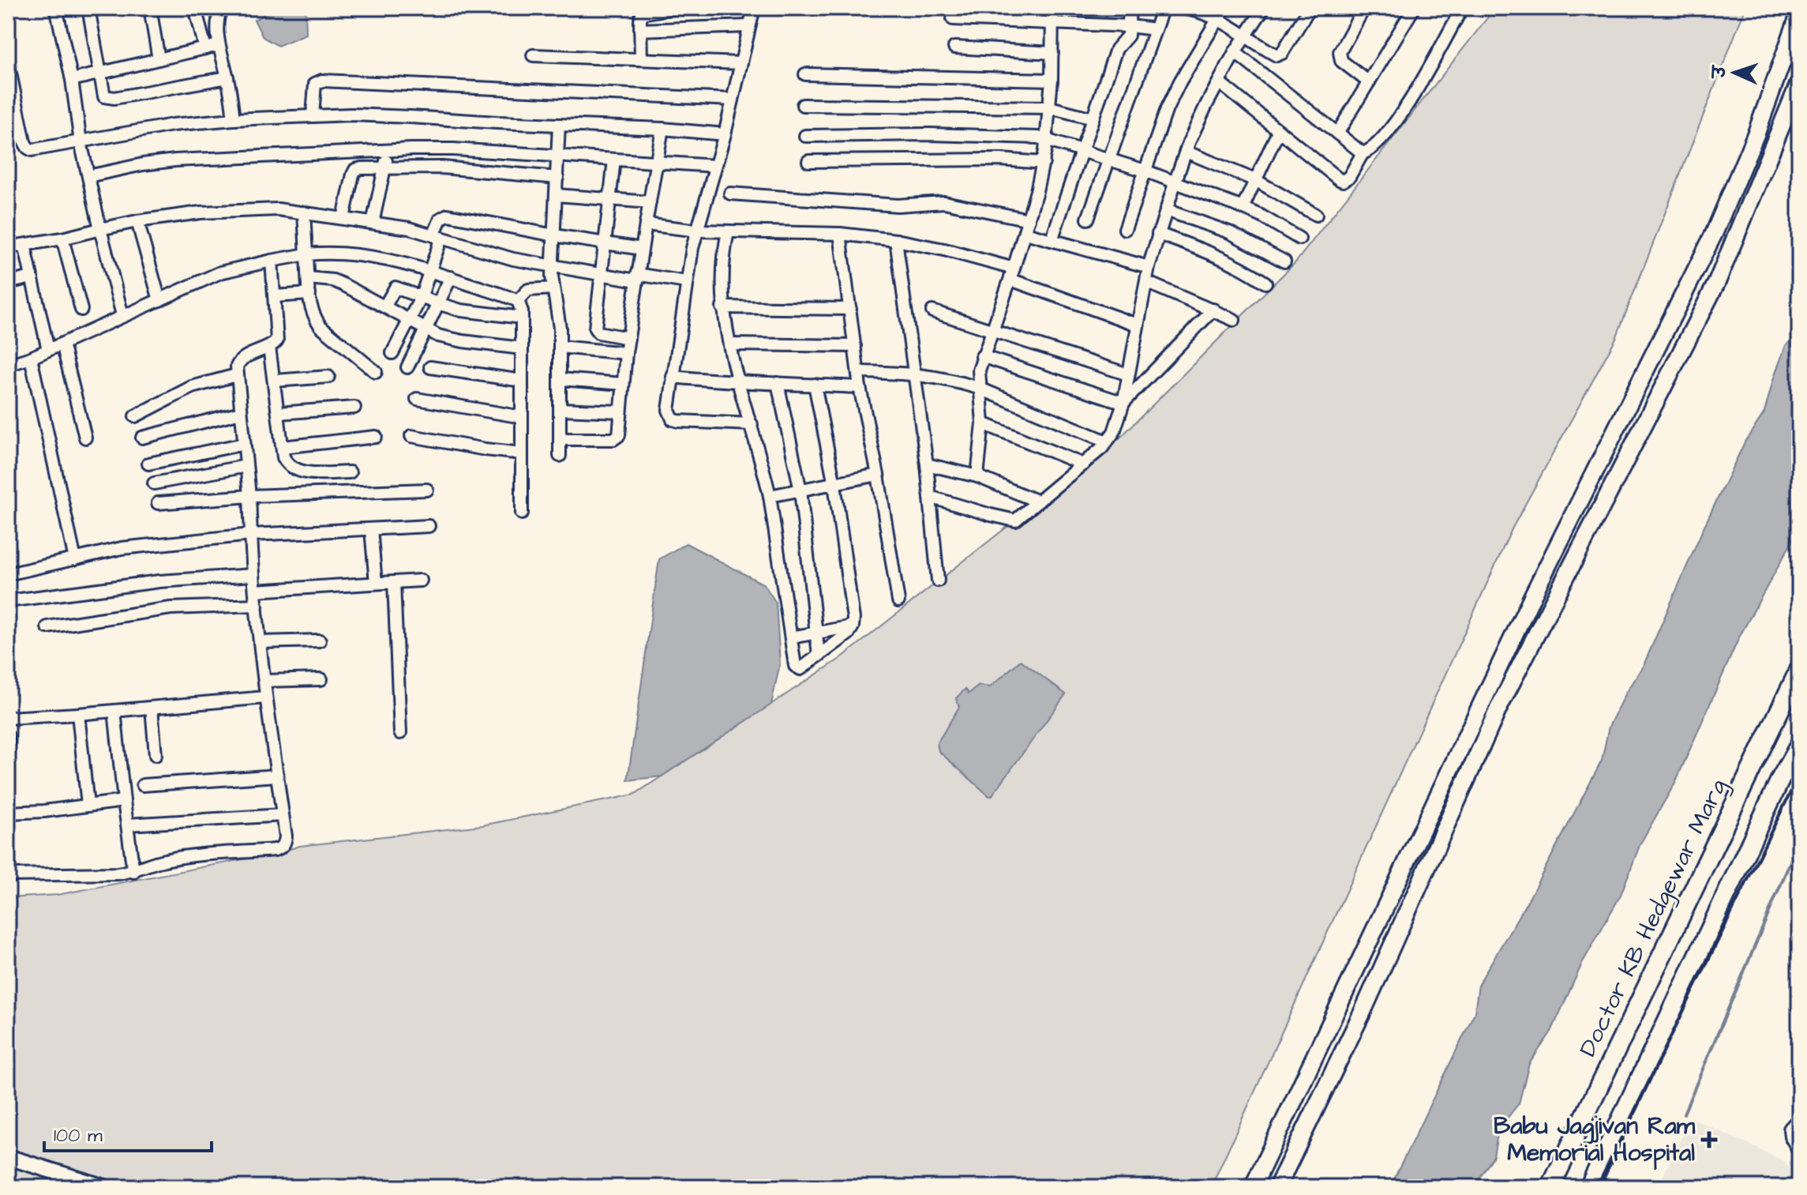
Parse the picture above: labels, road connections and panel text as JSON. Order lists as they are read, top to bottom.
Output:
{
  "streets": {
    "highway": ["Doctor KB Hedgewar Marg"]
  },
  "places": {
    "health": ["Babu Jagjivan Ram Memorial Hospital"]
  },
  "scale_bar": "100 m",
  "north": "left"
}
